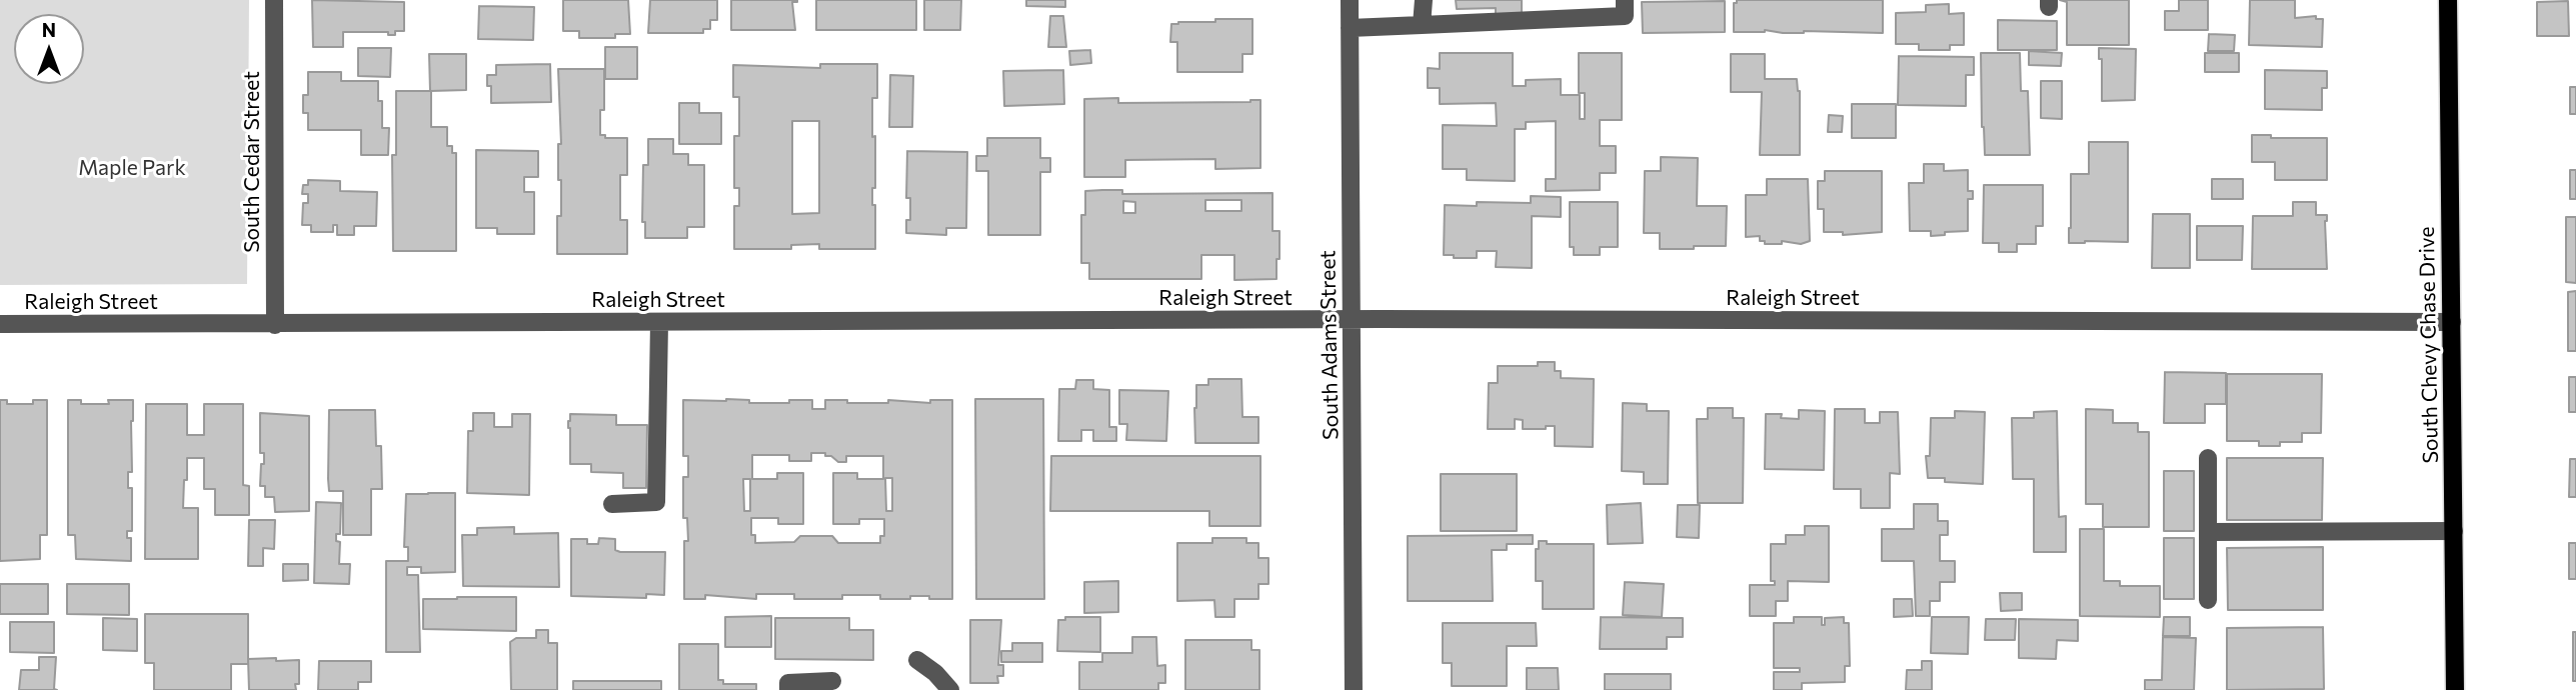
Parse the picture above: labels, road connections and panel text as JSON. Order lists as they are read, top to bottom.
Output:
{
  "streets": {
    "main road": ["South Chevy Chase Drive"],
    "street": ["South Cedar Street", "Raleigh Street", "South Adams Street"]
  },
  "crossings": [
    ["South Cedar Street", "Raleigh Street"],
    ["Raleigh Street", "South Adams Street"],
    ["Raleigh Street", "South Chevy Chase Drive"]
  ],
  "parks": ["Maple Park"],
  "north": "top"
}
